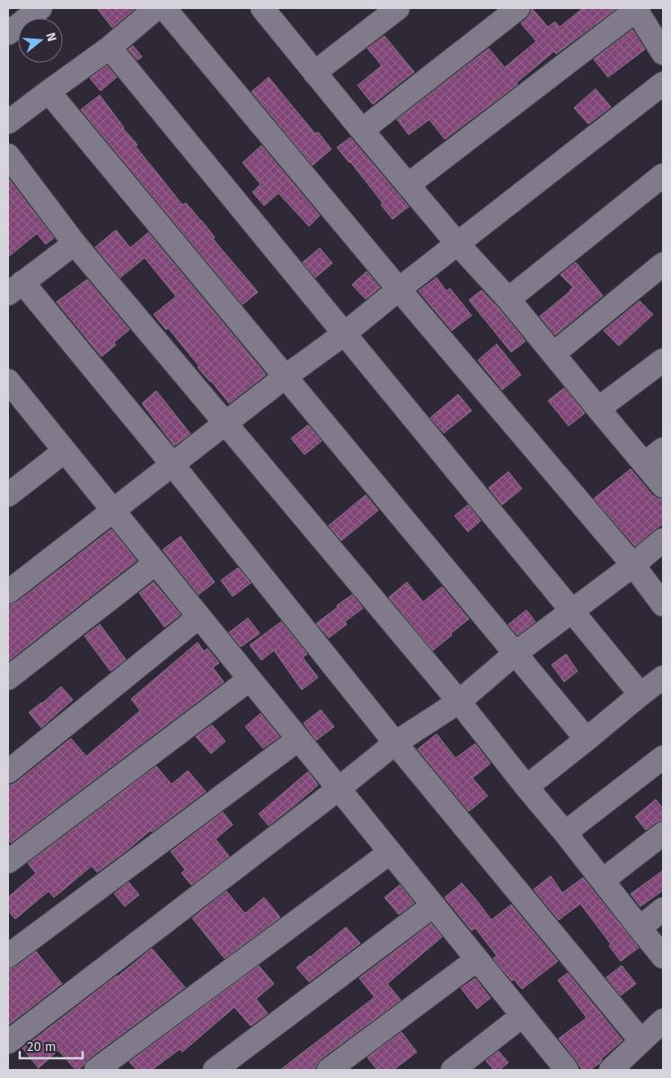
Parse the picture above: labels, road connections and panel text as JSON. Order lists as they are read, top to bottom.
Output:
{
  "scale_bar": "20 m",
  "north": "right"
}
